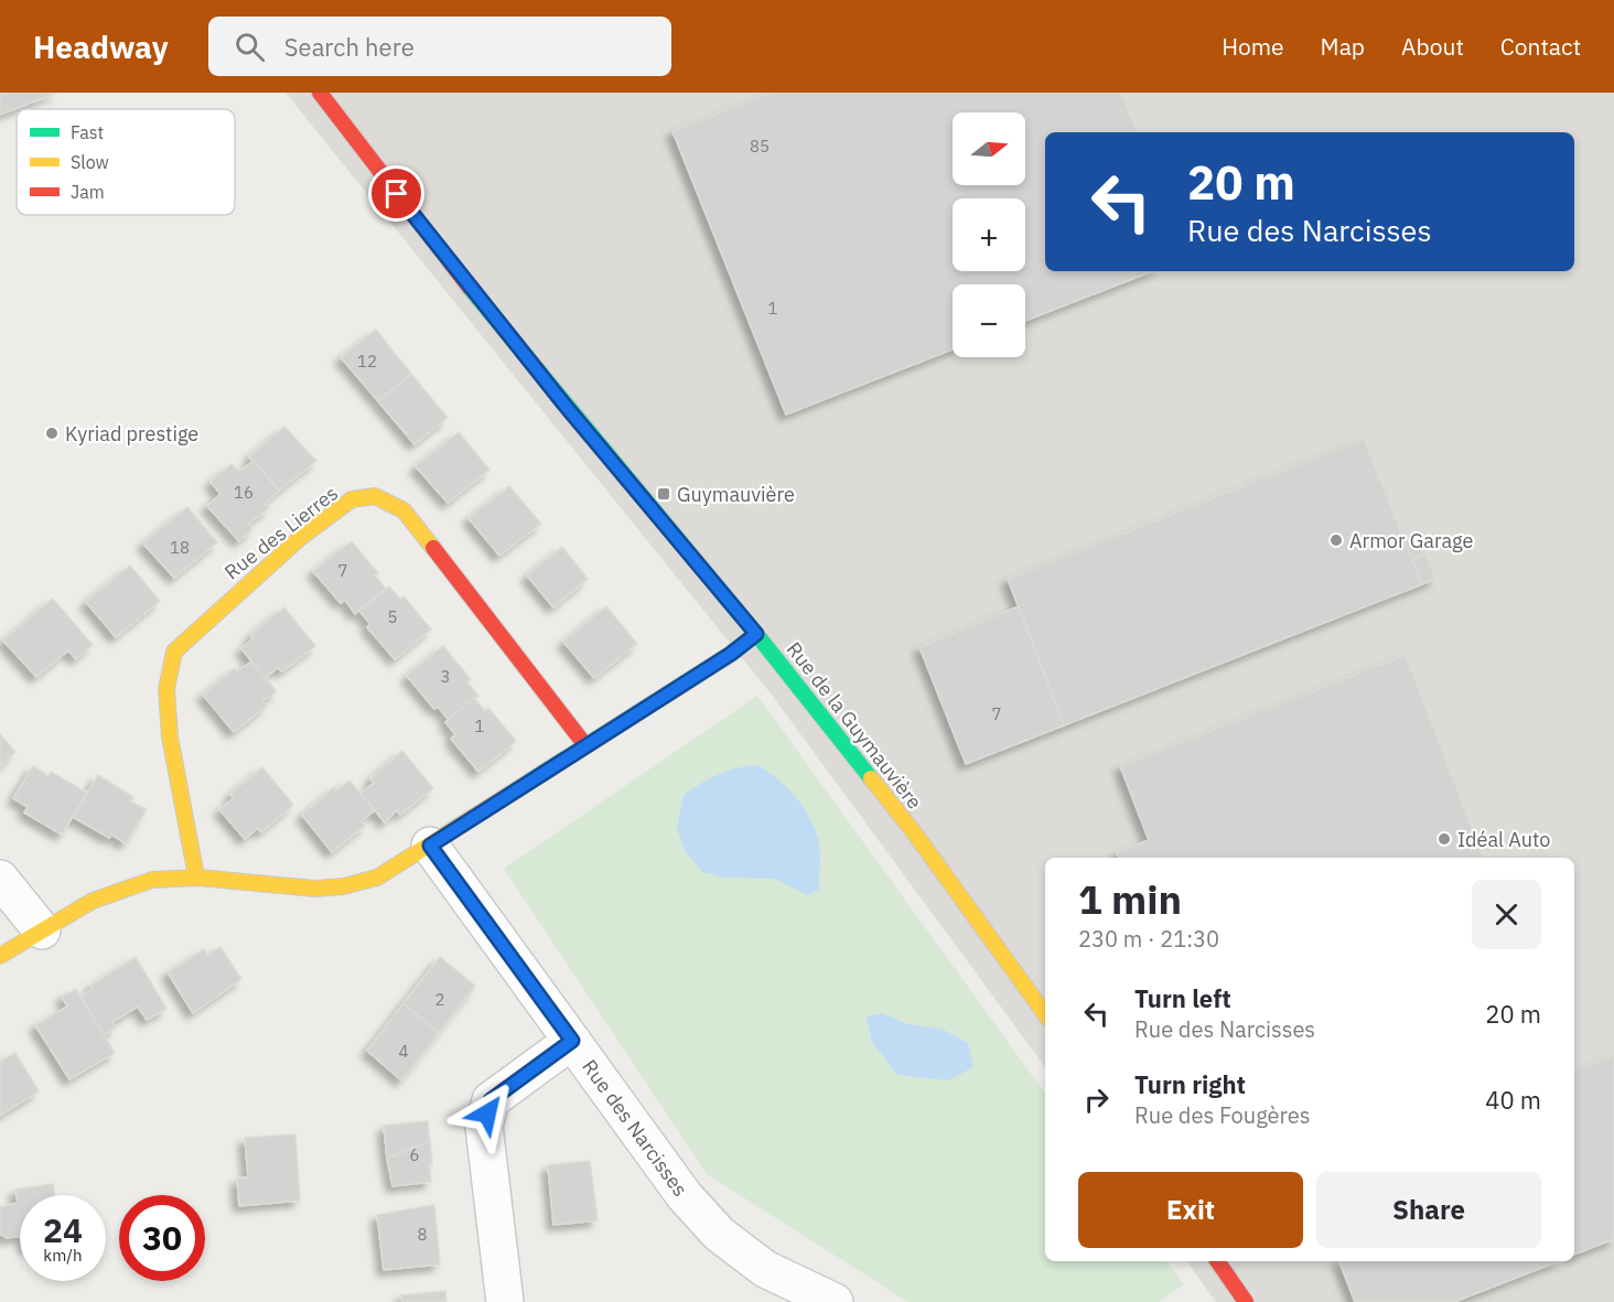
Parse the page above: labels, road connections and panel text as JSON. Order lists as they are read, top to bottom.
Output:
{
  "streets": {
    "street": ["Rue des Lierres", "Rue de la Guymauvière", "Rue des Narcisses"]
  },
  "places": {
    "other": ["Kyriad prestige", "Armor Garage", "Idéal Auto"],
    "transit": ["Guymauvière"]
  },
  "house_numbers": [
    "85",
    "1",
    "12",
    "16",
    "18",
    "7",
    "5",
    "3",
    "7",
    "1",
    "2",
    "4",
    "6",
    "8"
  ],
  "legend": ["Fast", "Slow", "Jam"],
  "north": "right",
  "page": {
    "header": "Headway",
    "search": "Search here",
    "nav": [
      "Home",
      "Map",
      "About",
      "Contact"
    ],
    "map_buttons": ["+", "−"],
    "turn": ["20 m", "Rue des Narcisses"],
    "heading": ["1 min", "230 m · 21:30"],
    "list": [
      {
        "name": "Turn left",
        "note": "Rue des Narcisses",
        "value": "20 m"
      },
      {
        "name": "Turn right",
        "note": "Rue des Fougères",
        "value": "40 m"
      }
    ],
    "buttons": ["Exit", "Share"],
    "speed": "24 km/h",
    "limit": "30"
  }
}
